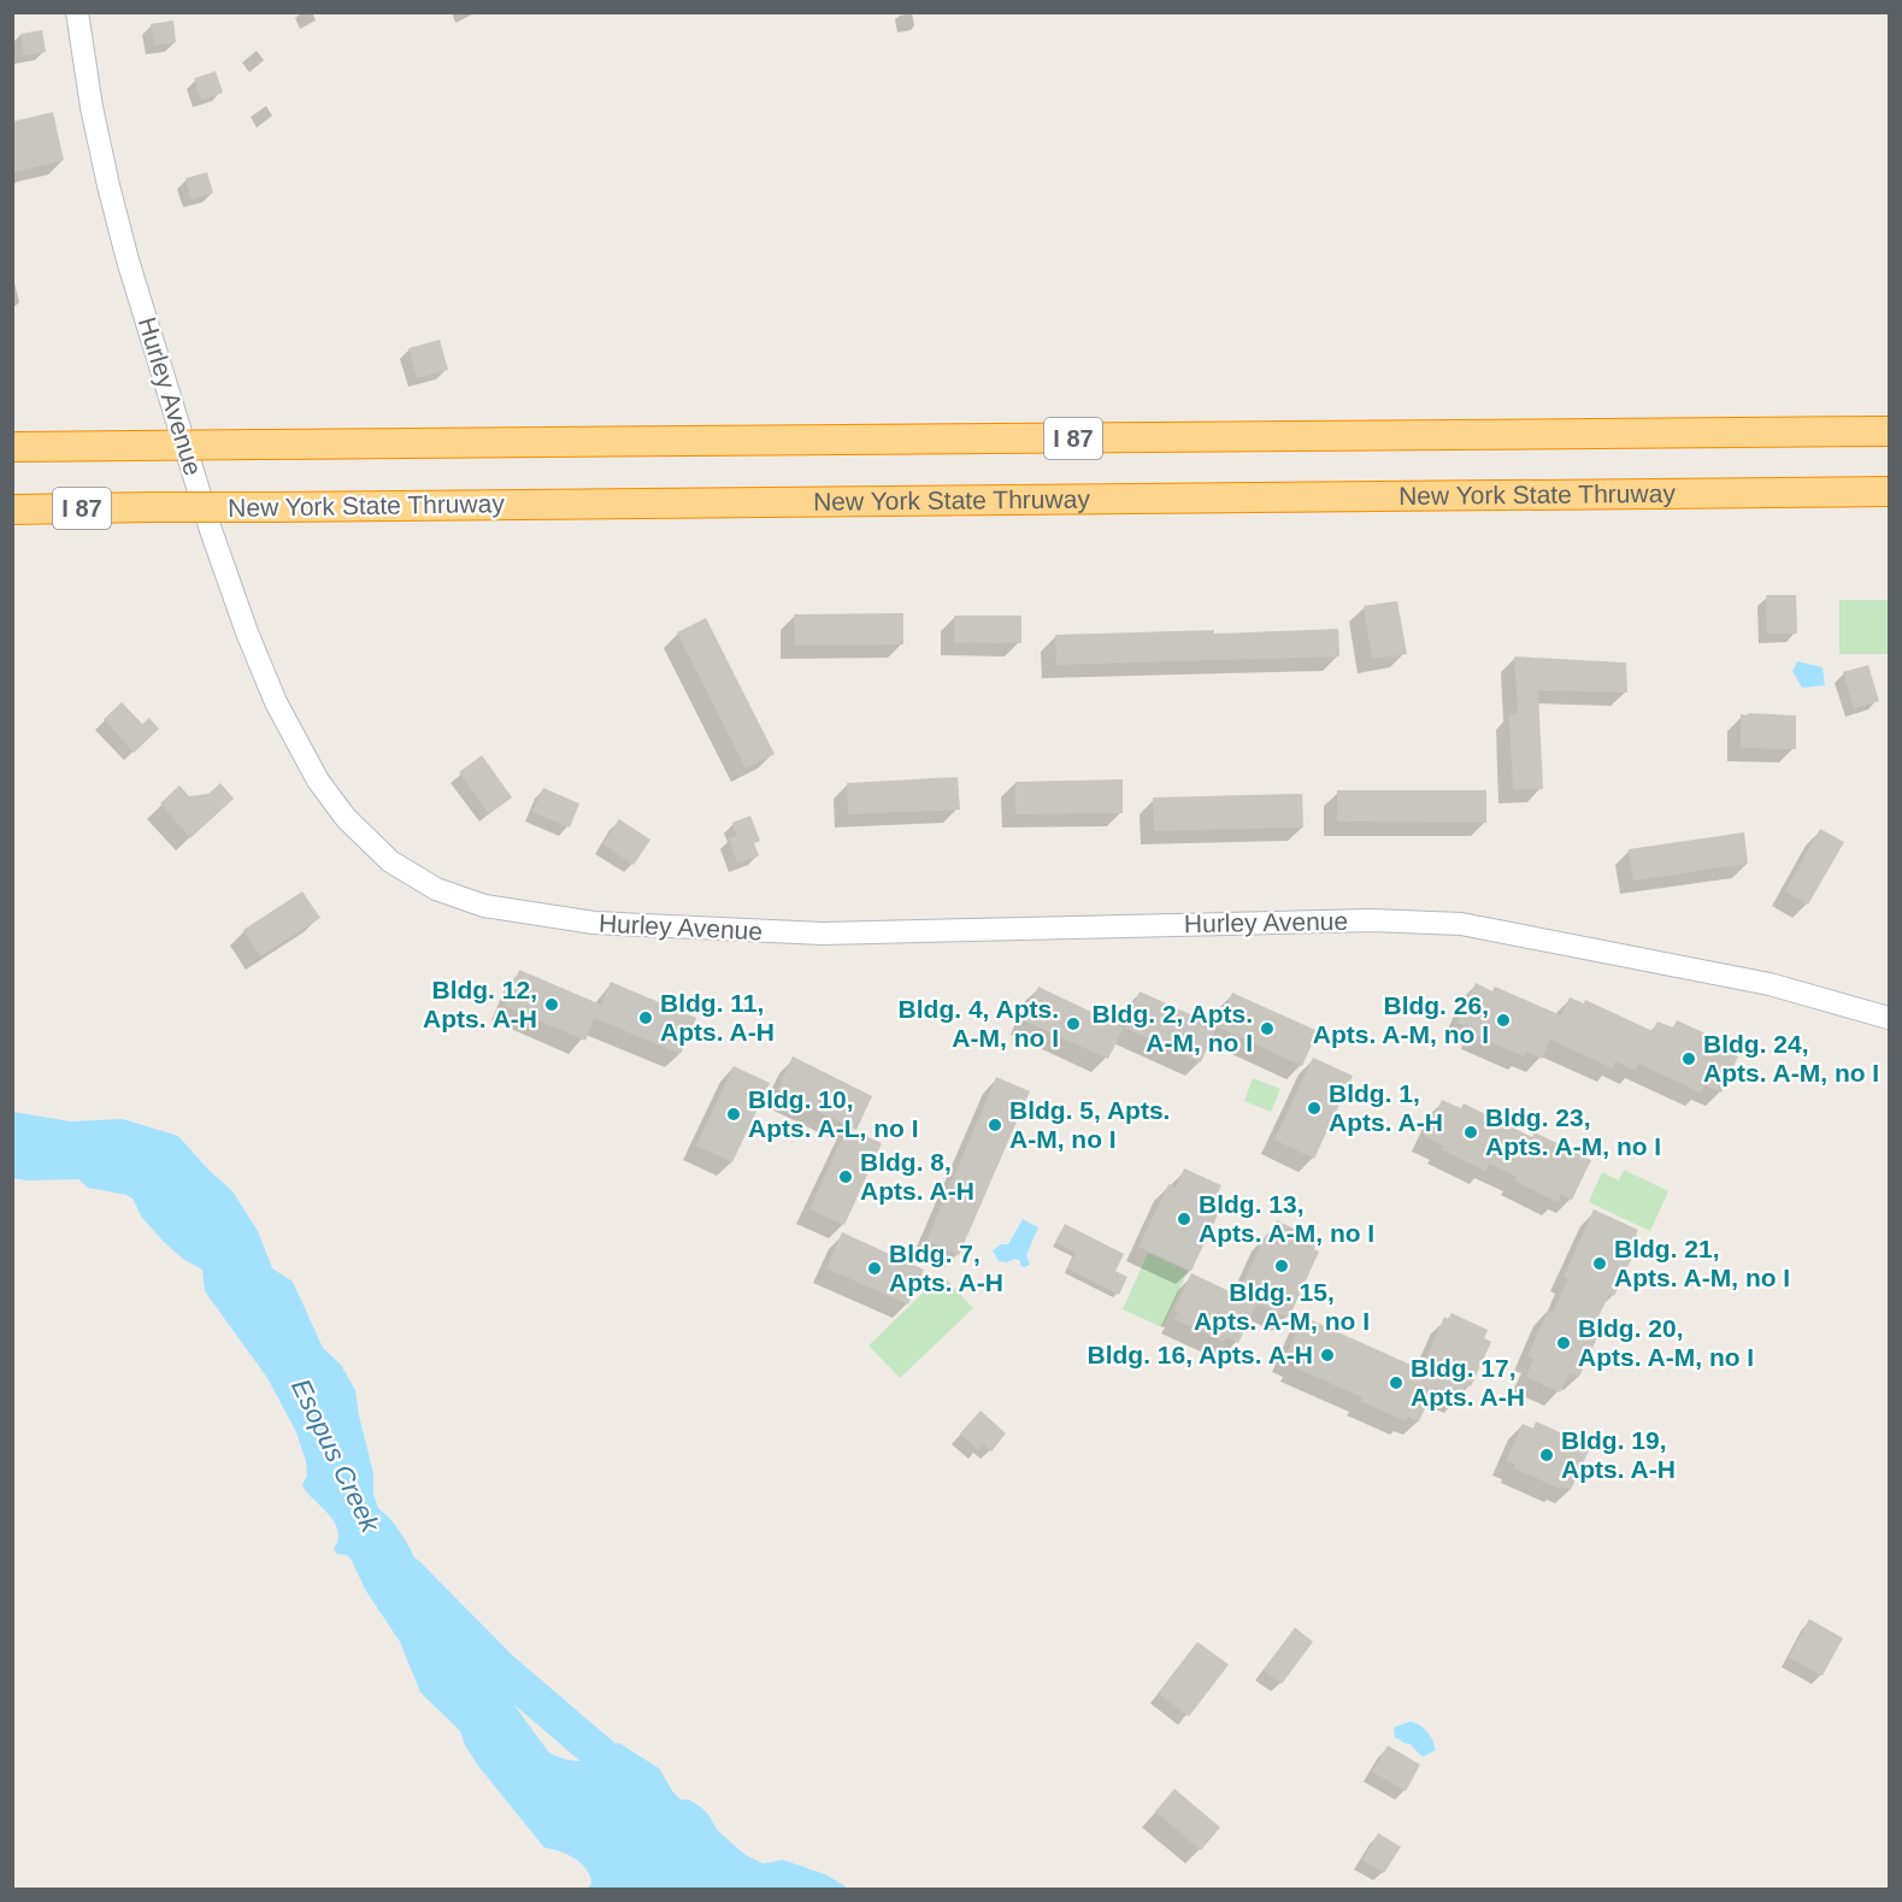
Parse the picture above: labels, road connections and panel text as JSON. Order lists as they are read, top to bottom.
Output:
{
  "streets": {
    "highway": ["I 87", "New York State Thruway"],
    "street": ["Hurley Avenue"]
  },
  "water": ["Esopus Creek"],
  "places": [
    "Bldg. 12, Apts. A-H",
    "Bldg. 11, Apts. A-H",
    "Bldg. 26, Apts. A-M, no I",
    "Bldg. 4, Apts. A-M, no I",
    "Bldg. 2, Apts. A-M, no I",
    "Bldg. 24, Apts. A-M, no I",
    "Bldg. 1, Apts. A-H",
    "Bldg. 10, Apts. A-L, no I",
    "Bldg. 5, Apts. A-M, no I",
    "Bldg. 23, Apts. A-M, no I",
    "Bldg. 8, Apts. A-H",
    "Bldg. 13, Apts. A-M, no I",
    "Bldg. 21, Apts. A-M, no I",
    "Bldg. 15, Apts. A-M, no I",
    "Bldg. 7, Apts. A-H",
    "Bldg. 20, Apts. A-M, no I",
    "Bldg. 16, Apts. A-H",
    "Bldg. 17, Apts. A-H",
    "Bldg. 19, Apts. A-H"
  ]
}
